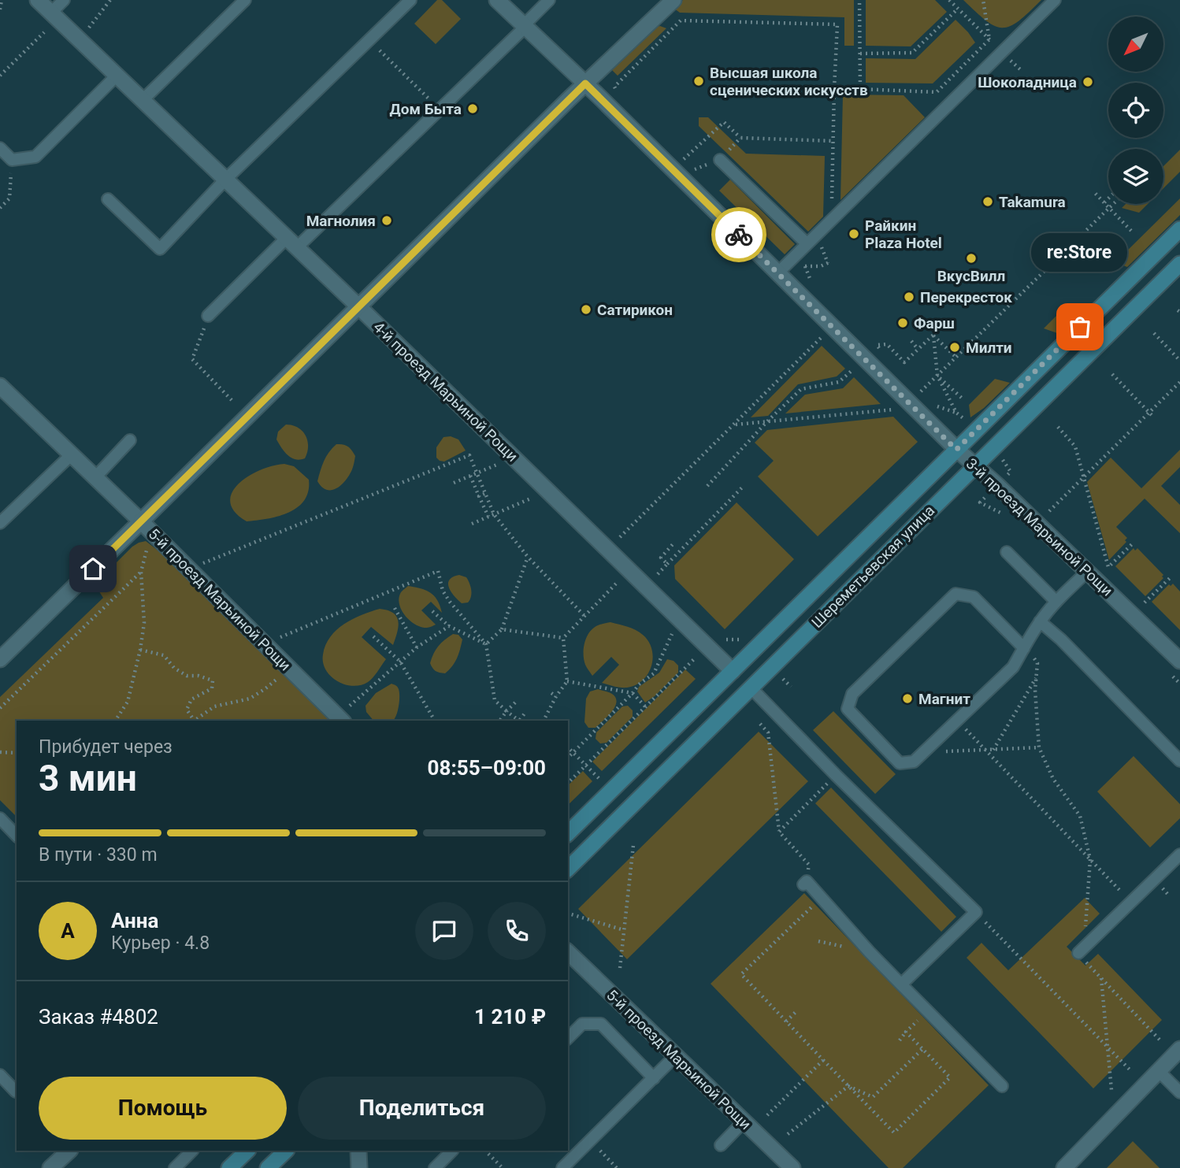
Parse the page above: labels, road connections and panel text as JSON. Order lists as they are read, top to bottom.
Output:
{
  "streets": {
    "main road": ["Шереметьевская улица"],
    "street": ["4-й проезд Марьиной Рощи", "3-й проезд Марьиной Рощи", "5-й проезд Марьиной Рощи"]
  },
  "crossings": [
    ["4-й проезд Марьиной Рощи", "Шереметьевская улица"],
    ["3-й проезд Марьиной Рощи", "Шереметьевская улица"]
  ],
  "places": [
    "Высшая школа сценических искусств",
    "Шоколадница",
    "Дом Быта",
    "Takamura",
    "Магнолия",
    "Райкин Plaza Hotel",
    "ВкусВилл",
    "Перекресток",
    "Сатирикон",
    "Фарш",
    "re:Store",
    "Милти",
    "Магнит"
  ],
  "north": "bottom left",
  "page": {
    "bubble": "re:Store",
    "heading": ["3 мин", "Прибудет через", "08:55–09:00"],
    "panel": [
      "Анна",
      "Курьер · 4.8",
      "Заказ #4802",
      "1 210 ₽"
    ],
    "bar": "В пути · 330 m",
    "round": "А",
    "buttons": ["Помощь", "Поделиться"]
  }
}
